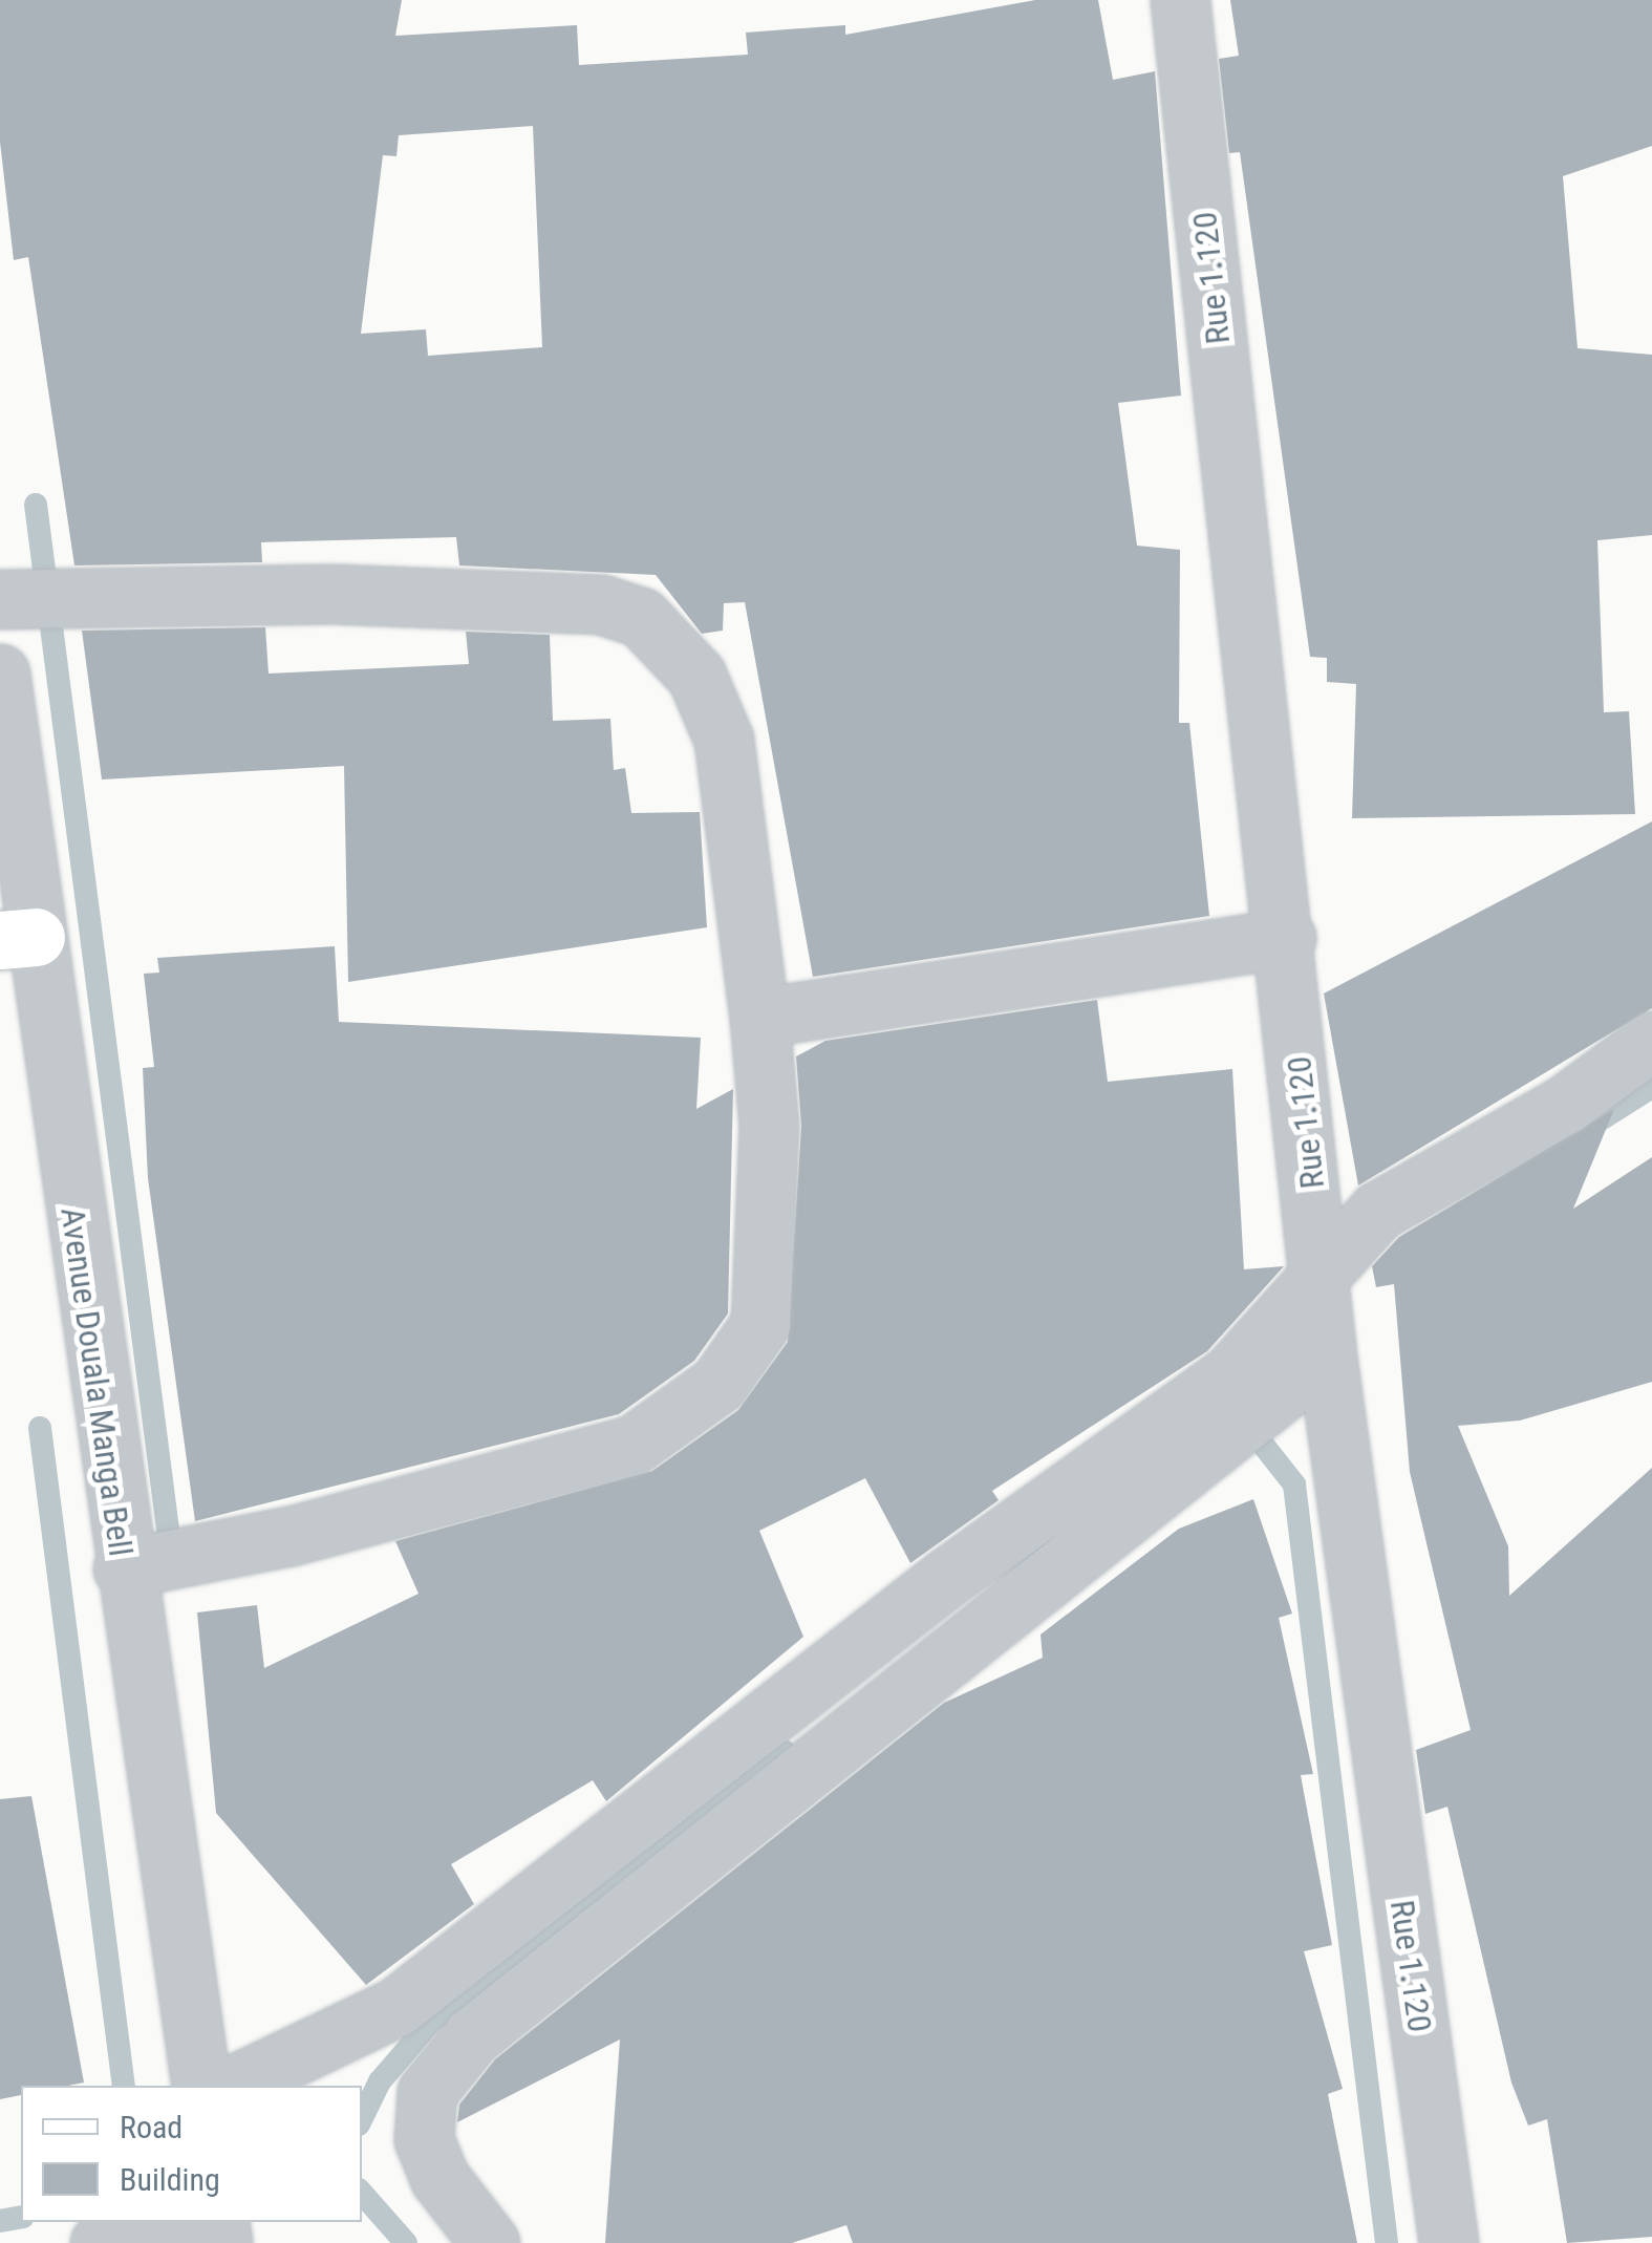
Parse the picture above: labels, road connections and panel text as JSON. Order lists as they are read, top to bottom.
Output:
{
  "streets": {
    "street": ["Rue 1.120", "Avenue Douala Manga Bell"]
  },
  "legend": ["Road", "Building"]
}
